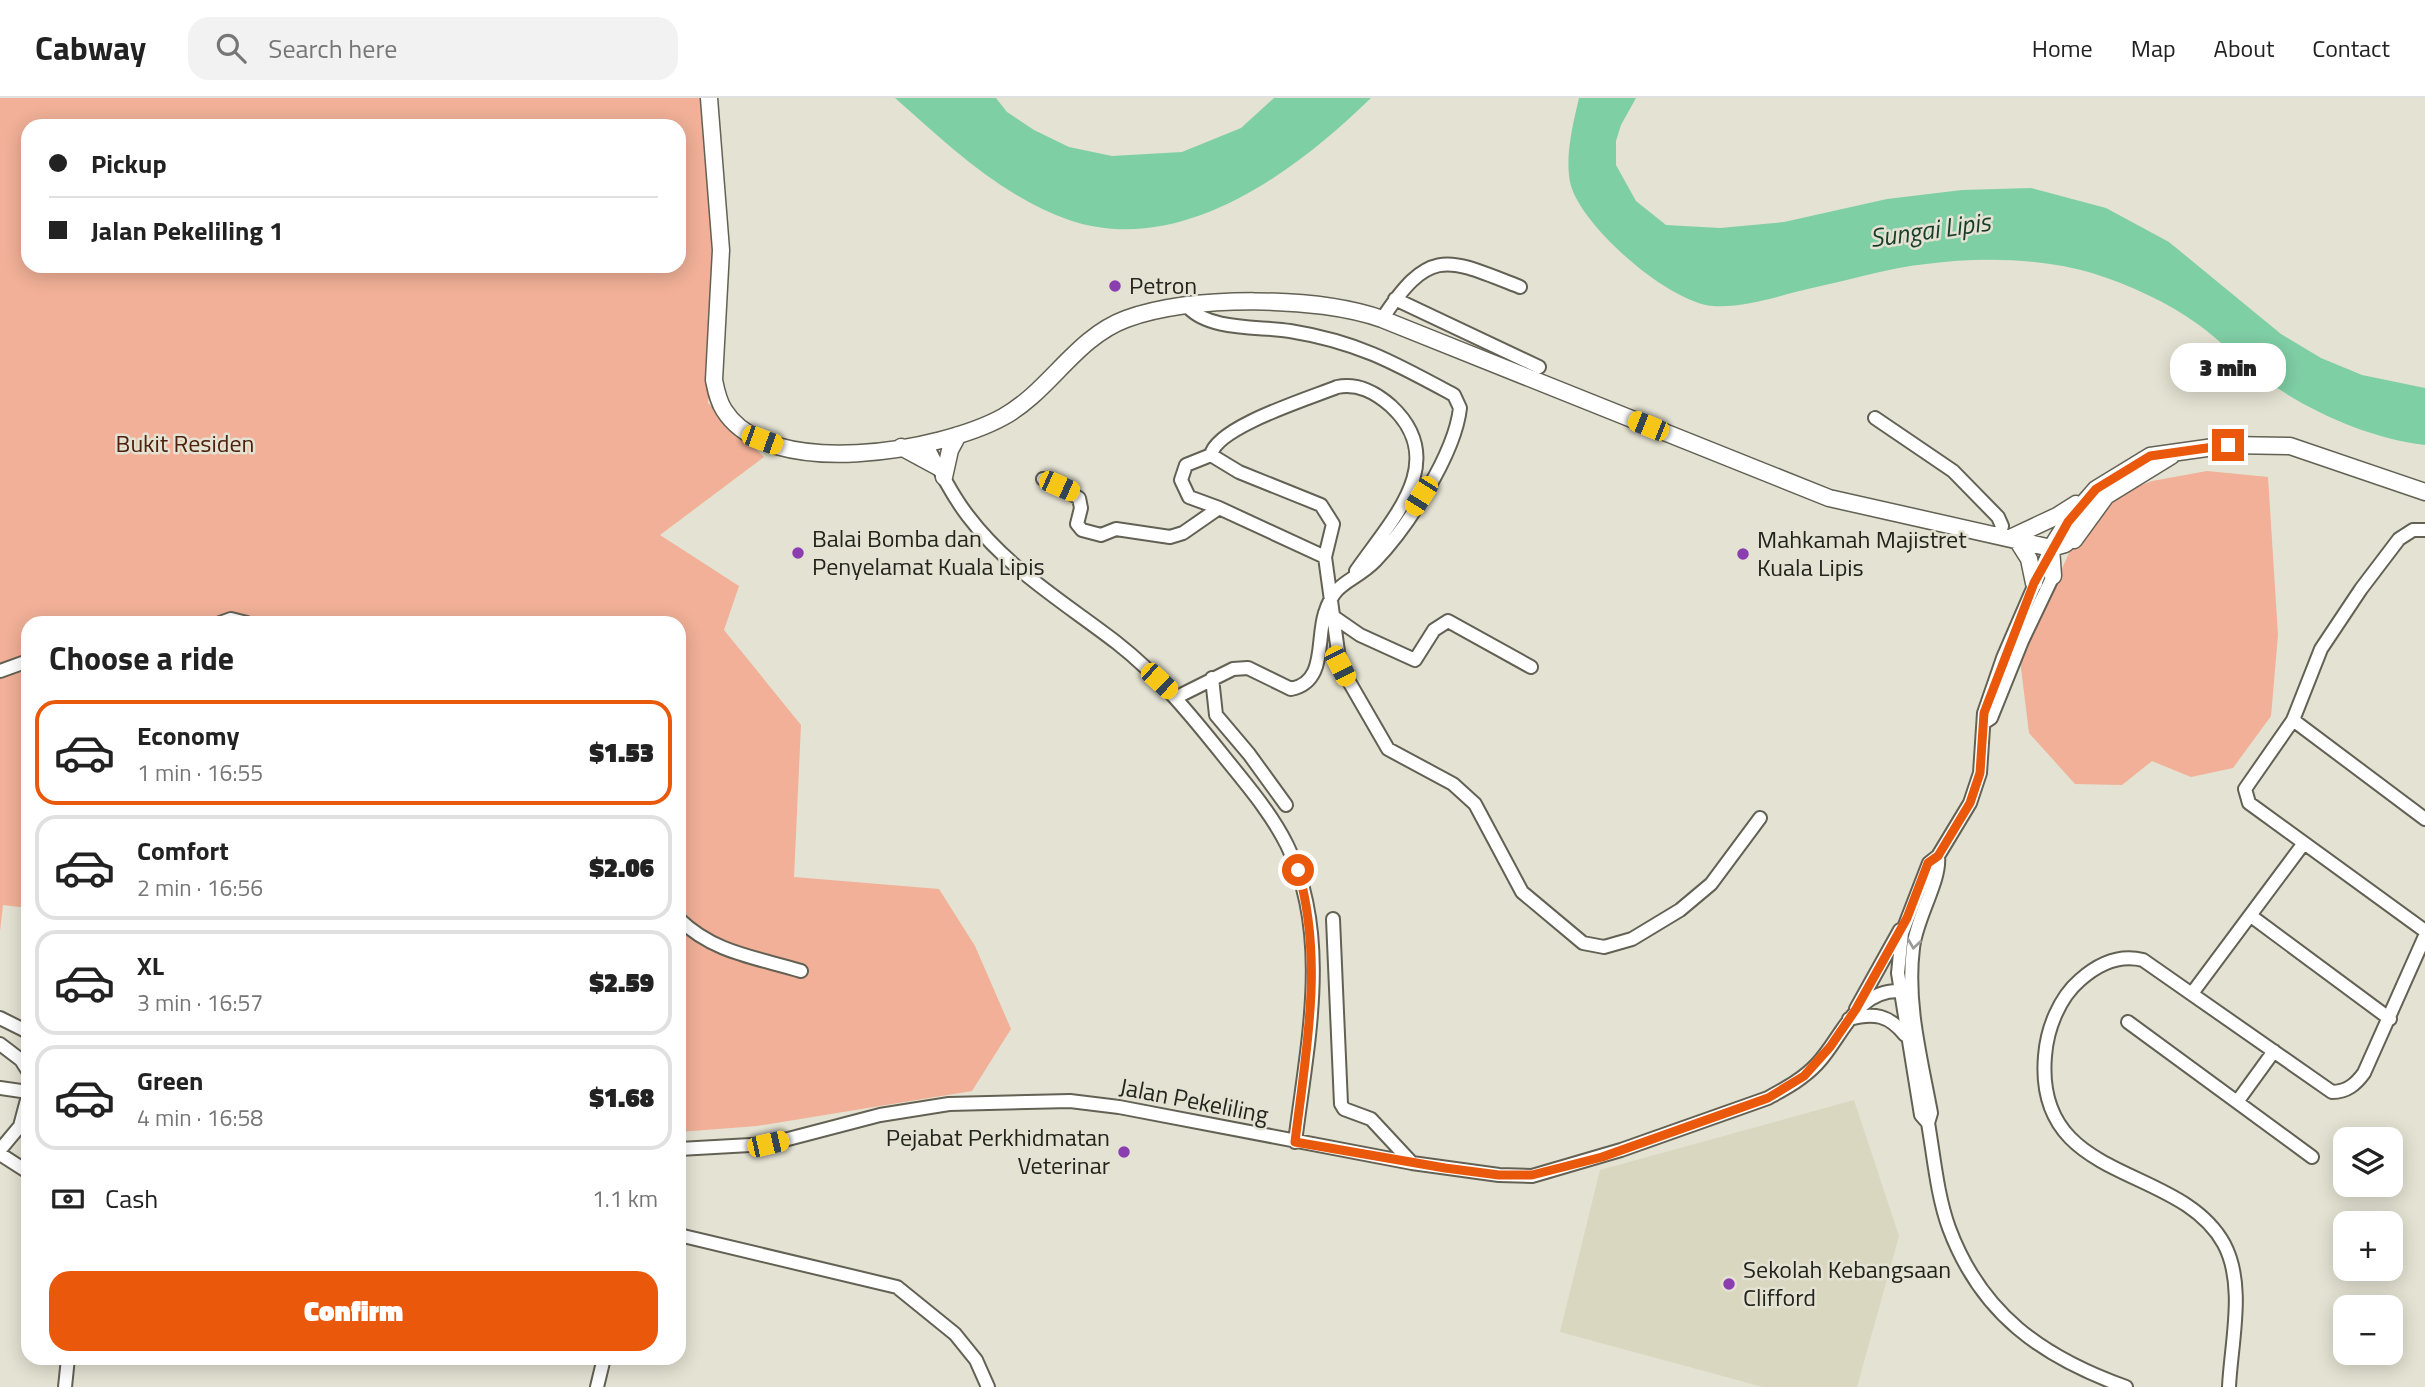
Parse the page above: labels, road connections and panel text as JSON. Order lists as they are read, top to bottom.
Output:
{
  "streets": {
    "street": ["Jalan Pekeliling"]
  },
  "water": ["Sungai Lipis"],
  "parks": ["Bukit Residen"],
  "places": [
    "Petron",
    "Balai Bomba dan Penyelamat Kuala Lipis",
    "Mahkamah Majistret Kuala Lipis",
    "Pejabat Perkhidmatan Veterinar",
    "Sekolah Kebangsaan Clifford"
  ],
  "page": {
    "header": "Cabway",
    "search": "Search here",
    "nav": [
      "Home",
      "Map",
      "About",
      "Contact"
    ],
    "banner": ["Pickup", "Jalan Pekeliling 1"],
    "bubble": "3 min",
    "heading": "Choose a ride",
    "list": [
      {
        "name": "Economy",
        "note": "1 min · 16:55",
        "value": "$1.53"
      },
      {
        "name": "Comfort",
        "note": "2 min · 16:56",
        "value": "$2.06"
      },
      {
        "name": "XL",
        "note": "3 min · 16:57",
        "value": "$2.59"
      },
      {
        "name": "Green",
        "note": "4 min · 16:58",
        "value": "$1.68"
      }
    ],
    "map_buttons": ["+", "−"],
    "pay": ["Cash", "1.1 km"],
    "buttons": "Confirm"
  }
}
